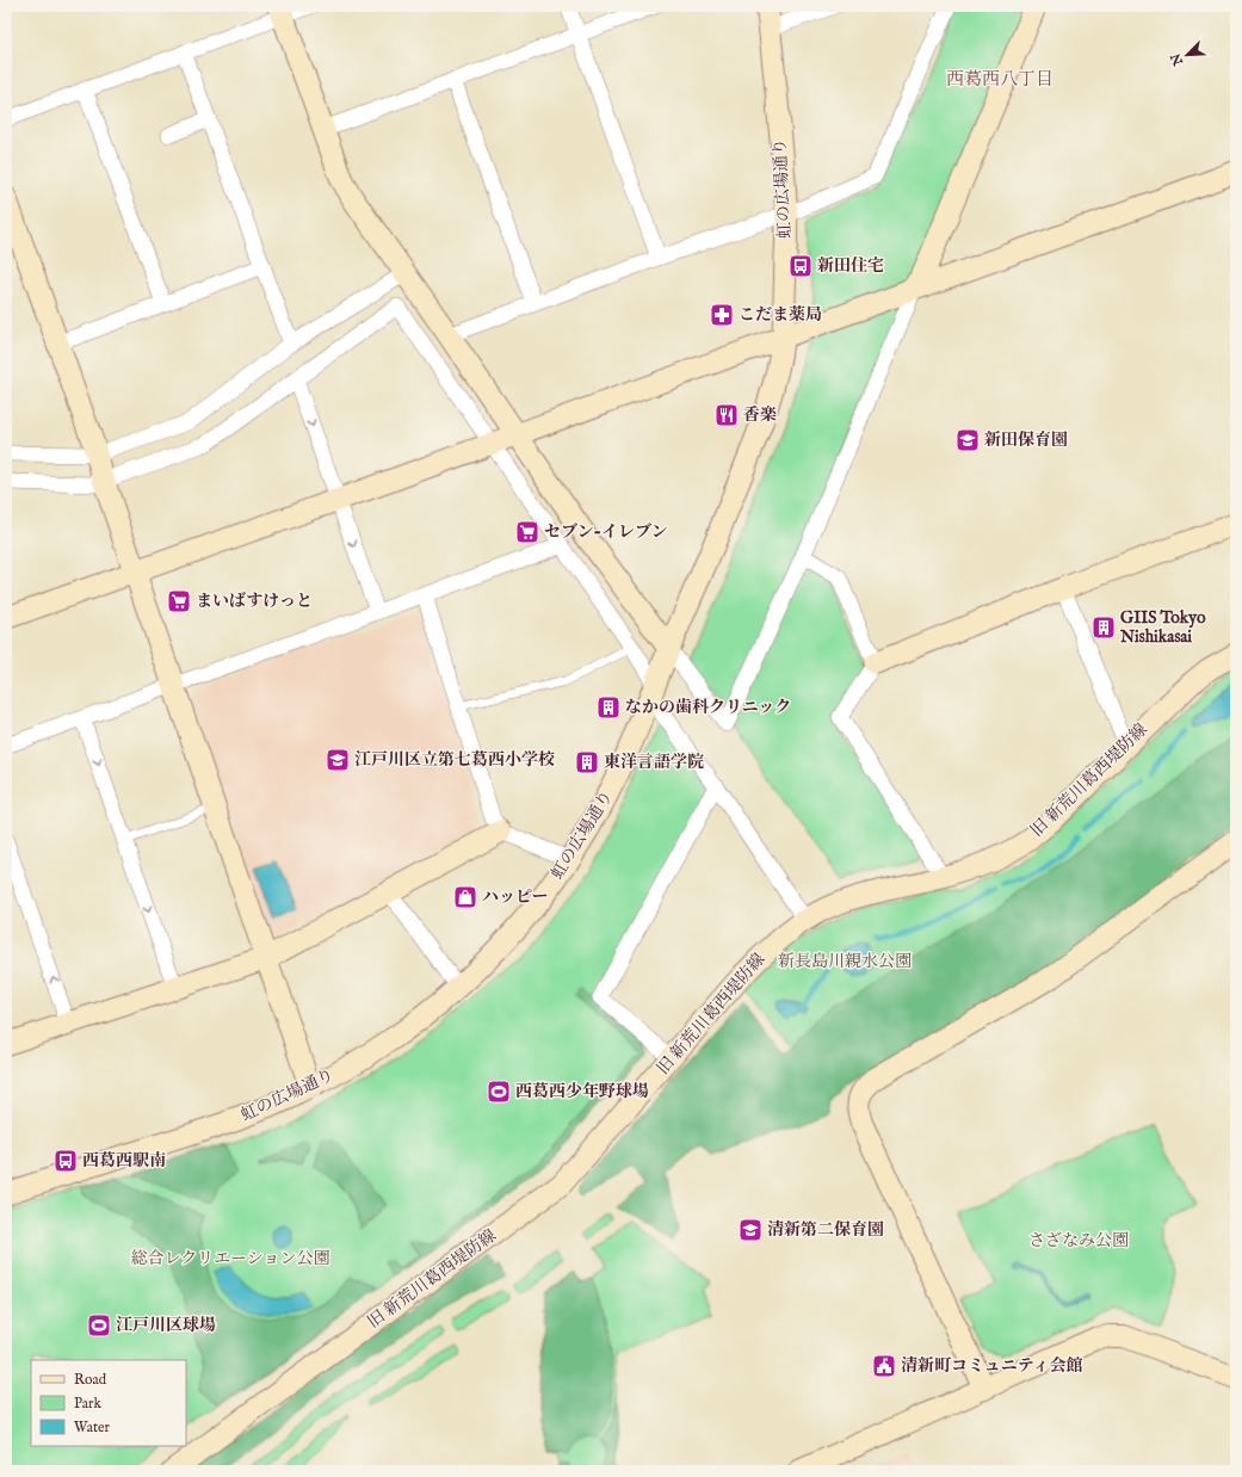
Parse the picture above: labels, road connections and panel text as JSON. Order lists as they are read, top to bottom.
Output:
{
  "streets": {
    "street": ["虹の広場通り", "旧 新荒川葛西堤防線"]
  },
  "districts": ["西葛西八丁目"],
  "parks": ["新長島川親水公園", "さざなみ公園", "総合レクリエーション公園"],
  "places": {
    "bus stop": ["新田住宅", "西葛西駅南"],
    "pharmacy": ["こだま薬局"],
    "restaurant": ["香楽"],
    "school or university": ["新田保育園", "江戸川区立第七葛西小学校", "清新第二保育園"],
    "supermarket": ["セブン-イレブン", "まいばすけっと"],
    "building": ["GIIS Tokyo Nishikasai", "なかの歯科クリニック", "東洋言語学院"],
    "shop": ["ハッピー"],
    "sports": ["西葛西少年野球場", "江戸川区球場"],
    "public building": ["清新町コミュニティ会館"]
  },
  "legend": ["Road", "Park", "Water"],
  "north": "bottom left"
}
